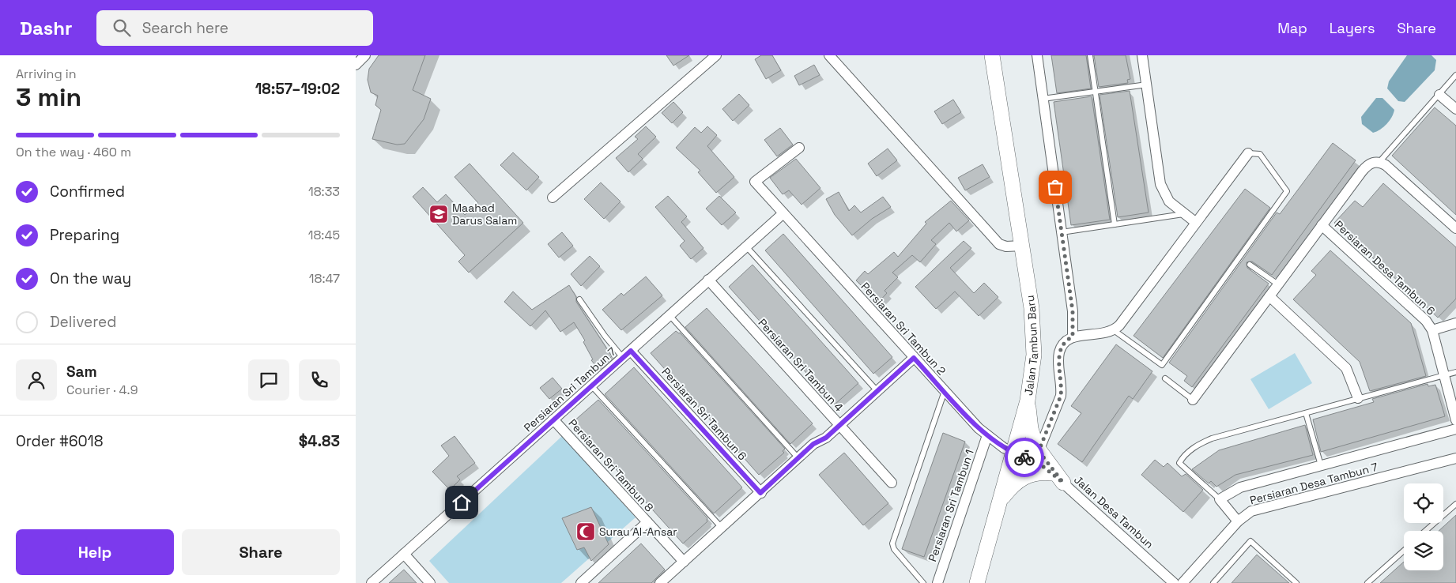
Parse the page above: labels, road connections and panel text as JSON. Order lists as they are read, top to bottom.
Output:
{
  "streets": {
    "main road": ["Jalan Tambun Baru"],
    "street": [
      "Persiaran Desa Tambun 6",
      "Persiaran Sri Tambun 2",
      "Persiaran Sri Tambun 4",
      "Persiaran Sri Tambun 7",
      "Persiaran Sri Tambun 6",
      "Persiaran Sri Tambun 8",
      "Persiaran Desa Tambun 7",
      "Persiaran Sri Tambun 1",
      "Jalan Desa Tambun"
    ]
  },
  "crossings": [
    ["Persiaran Sri Tambun 2", "Jalan Tambun Baru"],
    ["Persiaran Sri Tambun 2", "Persiaran Sri Tambun 7"],
    ["Persiaran Sri Tambun 2", "Persiaran Sri Tambun 1"],
    ["Persiaran Sri Tambun 2", "Jalan Desa Tambun"],
    ["Jalan Tambun Baru", "Jalan Desa Tambun"],
    ["Persiaran Sri Tambun 4", "Persiaran Sri Tambun 7"],
    ["Persiaran Sri Tambun 7", "Persiaran Sri Tambun 6"],
    ["Persiaran Sri Tambun 7", "Persiaran Sri Tambun 8"]
  ],
  "places": {
    "school or university": ["Maahad Darus Salam"],
    "mosque": ["Surau Al-Ansar"]
  },
  "page": {
    "header": "Dashr",
    "search": "Search here",
    "nav": ["Map", "Layers", "Share"],
    "heading": ["3 min", "Arriving in", "18:57–19:02"],
    "panel": [
      "Sam",
      "Courier · 4.9",
      "Order #6018",
      "$4.83"
    ],
    "bar": "On the way · 460 m",
    "list": [
      ["Confirmed", "18:33"],
      ["Preparing", "18:45"],
      ["On the way", "18:47"],
      "Delivered"
    ],
    "buttons": ["Help", "Share"]
  }
}
